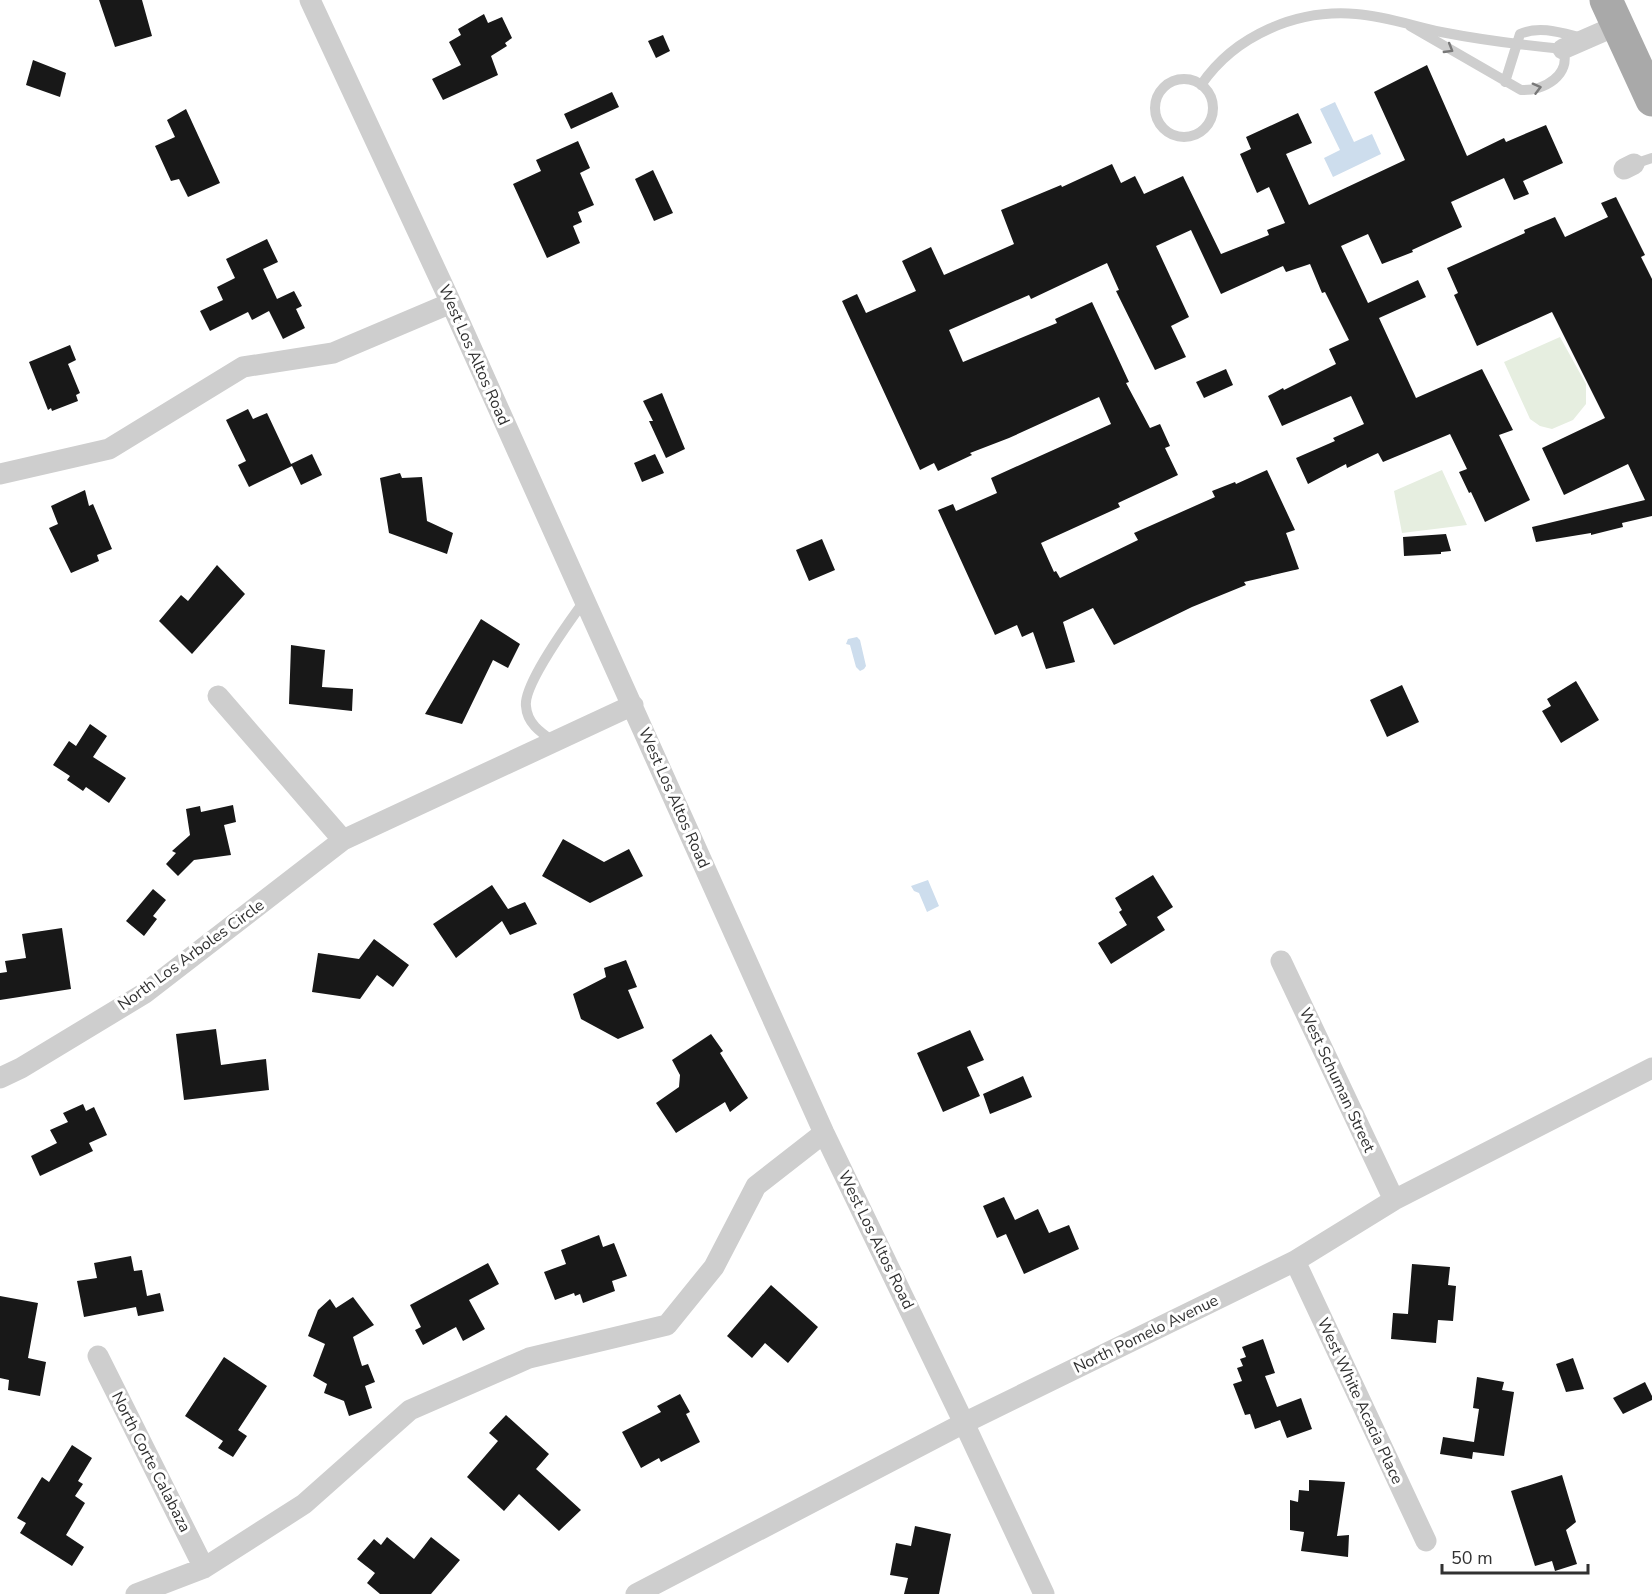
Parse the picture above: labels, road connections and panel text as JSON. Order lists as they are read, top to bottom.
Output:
{
  "streets": {
    "street": [
      "West Los Altos Road",
      "North Los Arboles Circle",
      "West Schuman Street",
      "North Pomelo Avenue",
      "West White Acacia Place",
      "North Corte Calabaza"
    ]
  },
  "crossings": [
    ["West Los Altos Road", "North Los Arboles Circle"],
    ["West Los Altos Road", "North Pomelo Avenue"],
    ["West Schuman Street", "North Pomelo Avenue"],
    ["North Pomelo Avenue", "West White Acacia Place"]
  ],
  "scale_bar": "50 m"
}
